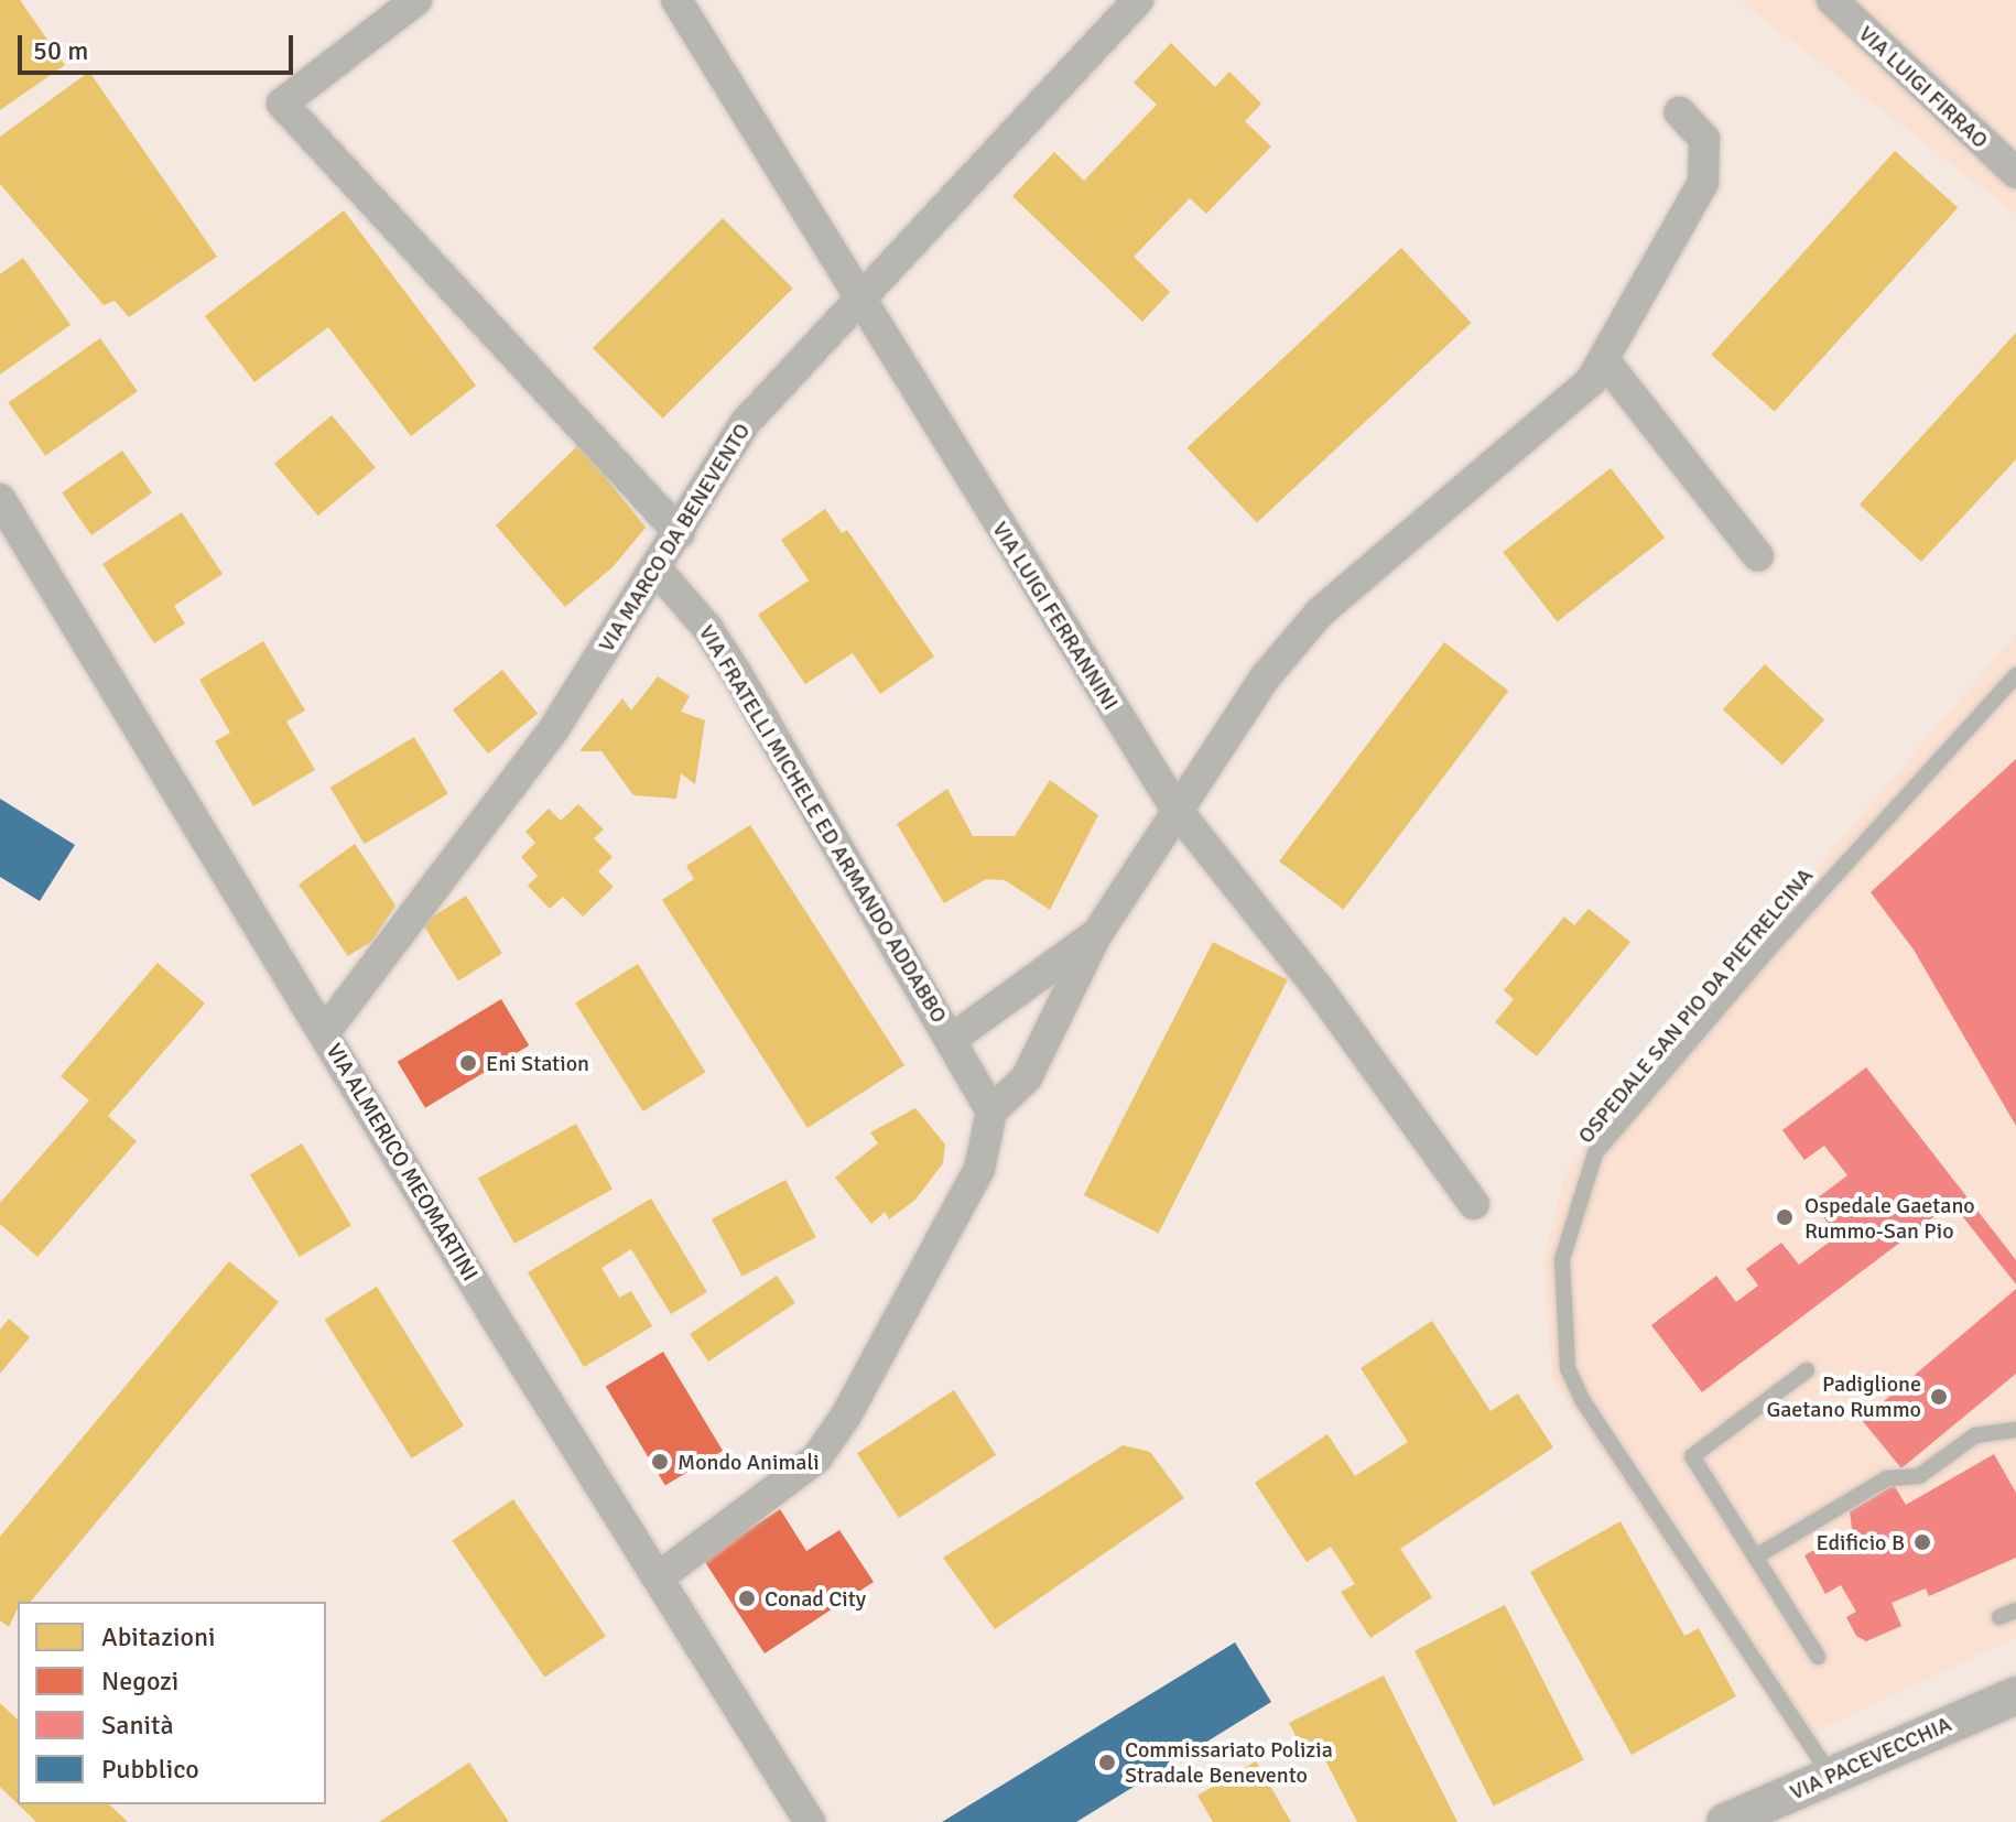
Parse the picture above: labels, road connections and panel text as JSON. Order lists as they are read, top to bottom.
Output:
{
  "streets": {
    "street": [
      "VIA LUIGI FIRRAO",
      "VIA MARCO DA BENEVENTO",
      "VIA LUIGI FERRANNINI",
      "VIA FRATELLI MICHELE ED ARMANDO ADDABBO",
      "VIA ALMERICO MEOMARTINI",
      "VIA PACEVECCHIA"
    ],
    "lane": ["OSPEDALE SAN PIO DA PIETRELCINA"]
  },
  "crossings": [
    ["VIA MARCO DA BENEVENTO", "VIA LUIGI FERRANNINI"],
    ["VIA MARCO DA BENEVENTO", "VIA FRATELLI MICHELE ED ARMANDO ADDABBO"],
    ["VIA MARCO DA BENEVENTO", "VIA ALMERICO MEOMARTINI"],
    ["VIA LUIGI FERRANNINI", "VIA FRATELLI MICHELE ED ARMANDO ADDABBO"],
    ["OSPEDALE SAN PIO DA PIETRELCINA", "VIA PACEVECCHIA"]
  ],
  "places": [
    "Eni Station",
    "Ospedale Gaetano Rummo-San Pio",
    "Padiglione Gaetano Rummo",
    "Mondo Animali",
    "Edificio B",
    "Conad City",
    "Commissariato Polizia Stradale Benevento"
  ],
  "legend": [
    "Abitazioni",
    "Negozi",
    "Sanità",
    "Pubblico"
  ],
  "scale_bar": "50 m"
}
